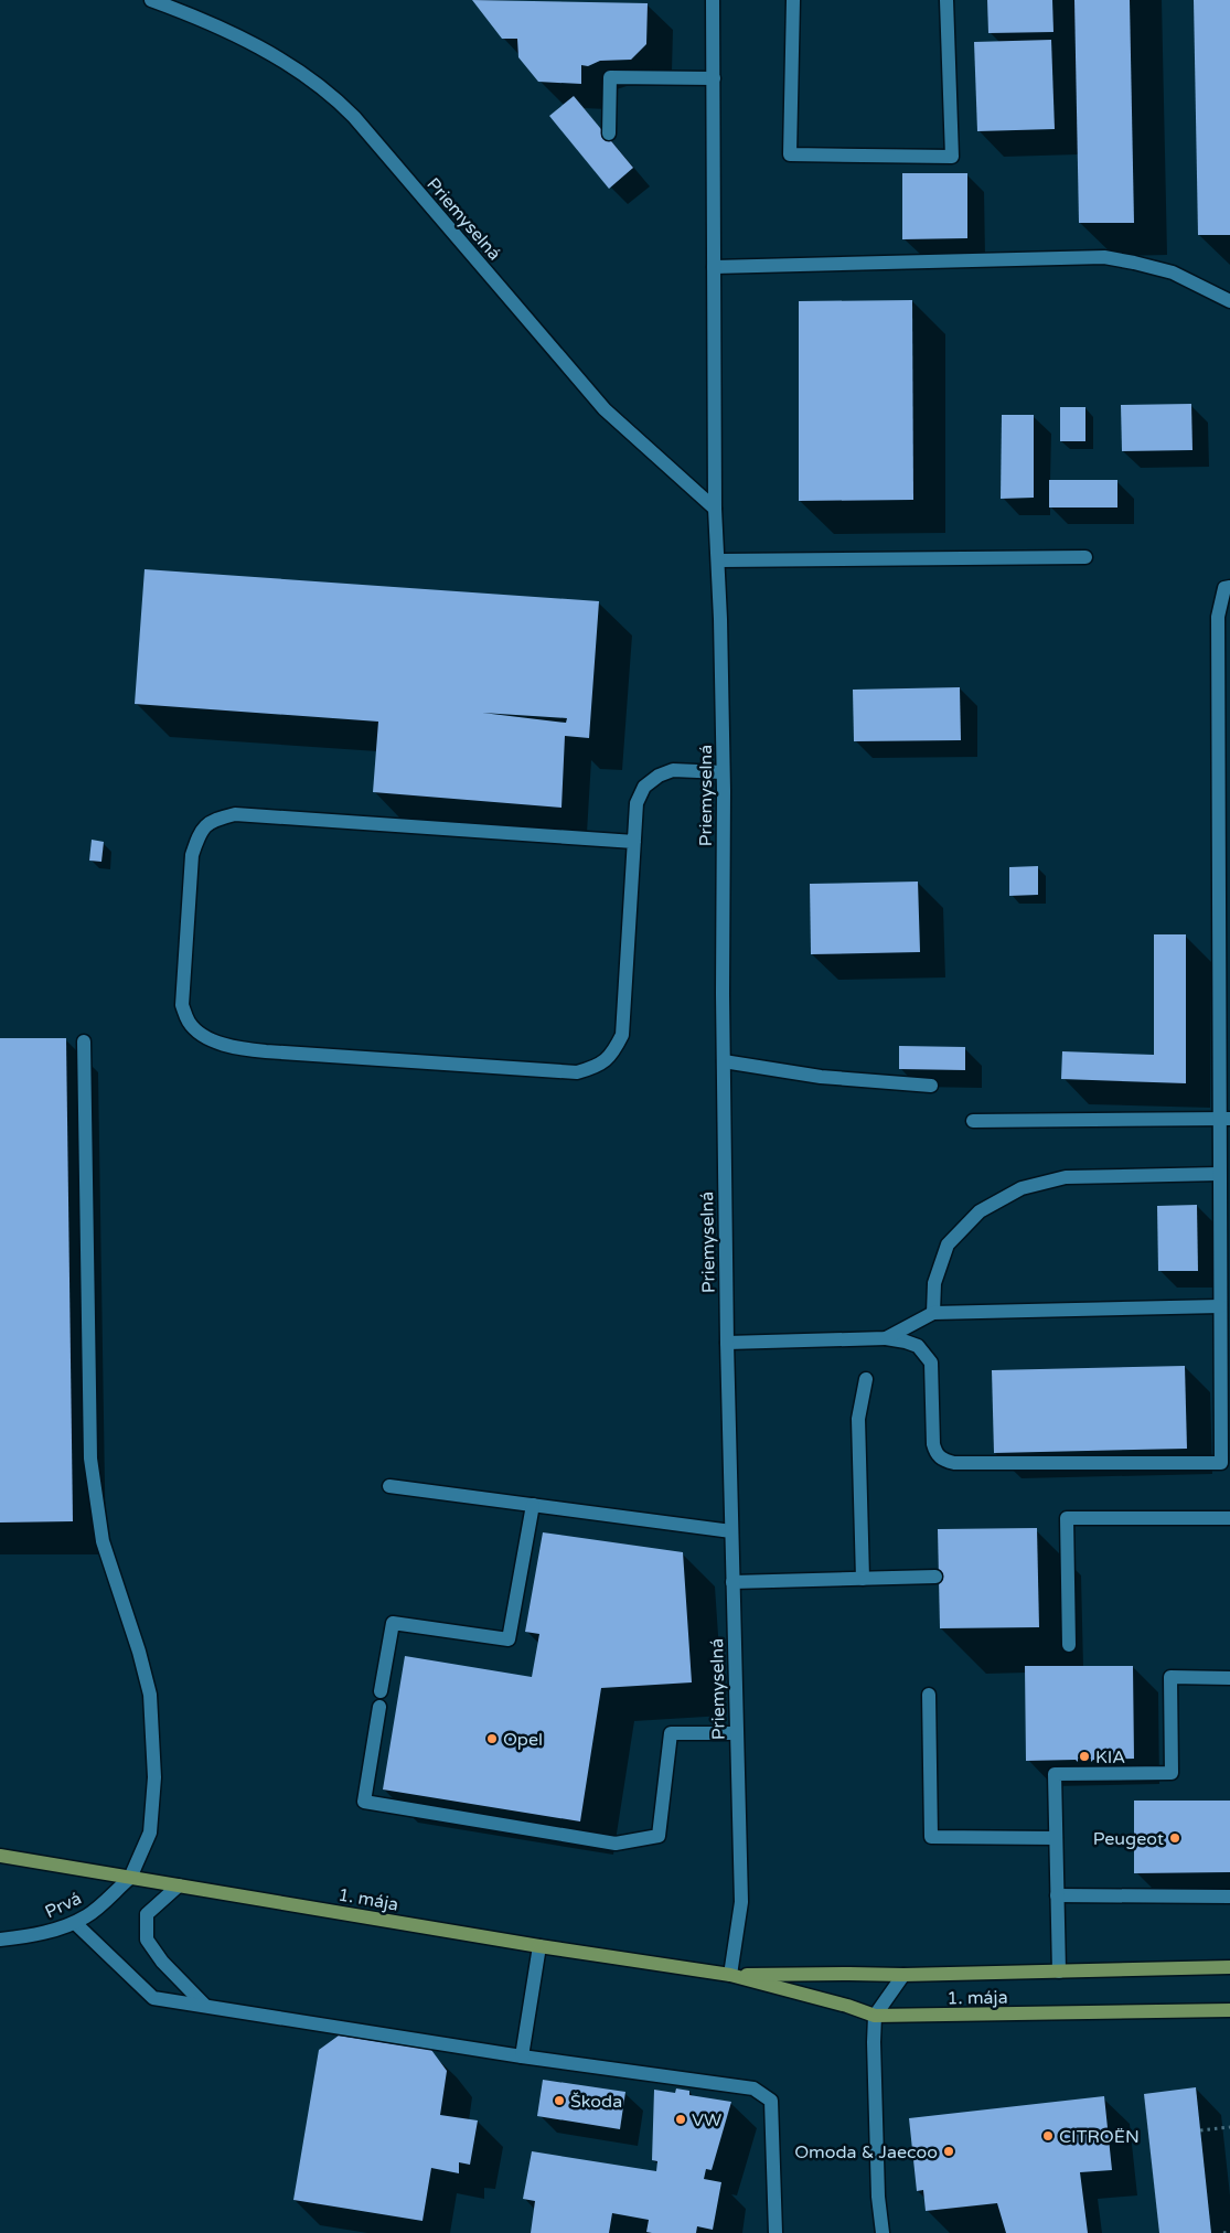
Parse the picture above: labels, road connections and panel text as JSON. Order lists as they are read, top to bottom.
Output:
{
  "streets": {
    "main road": ["1. mája"],
    "street": ["Priemyselná", "Prvá"]
  },
  "crossings": [
    ["Priemyselná", "1. mája"],
    ["1. mája", "Prvá"]
  ],
  "places": [
    "Opel",
    "KIA",
    "Peugeot",
    "Škoda",
    "VW",
    "CITROËN",
    "Omoda & Jaecoo"
  ]
}
